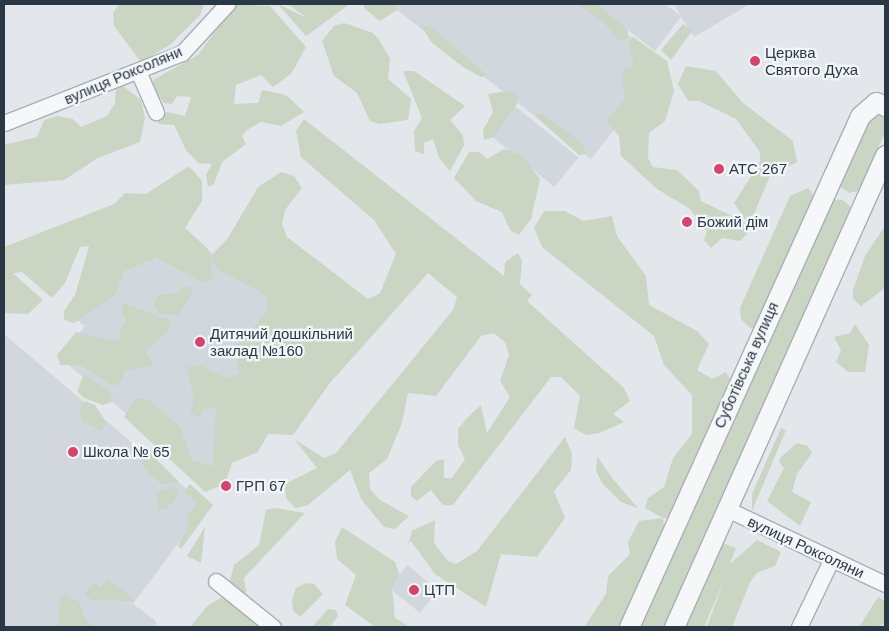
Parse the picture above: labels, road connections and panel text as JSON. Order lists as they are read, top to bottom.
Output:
{
  "streets": {
    "street": ["вулиця Роксоляни", "Суботівська вулиця"]
  },
  "places": [
    "Церква Святого Духа",
    "АТС 267",
    "Божий дім",
    "Дитячий дошкільний заклад №160",
    "Школа № 65",
    "ГРП 67",
    "ЦТП"
  ]
}
